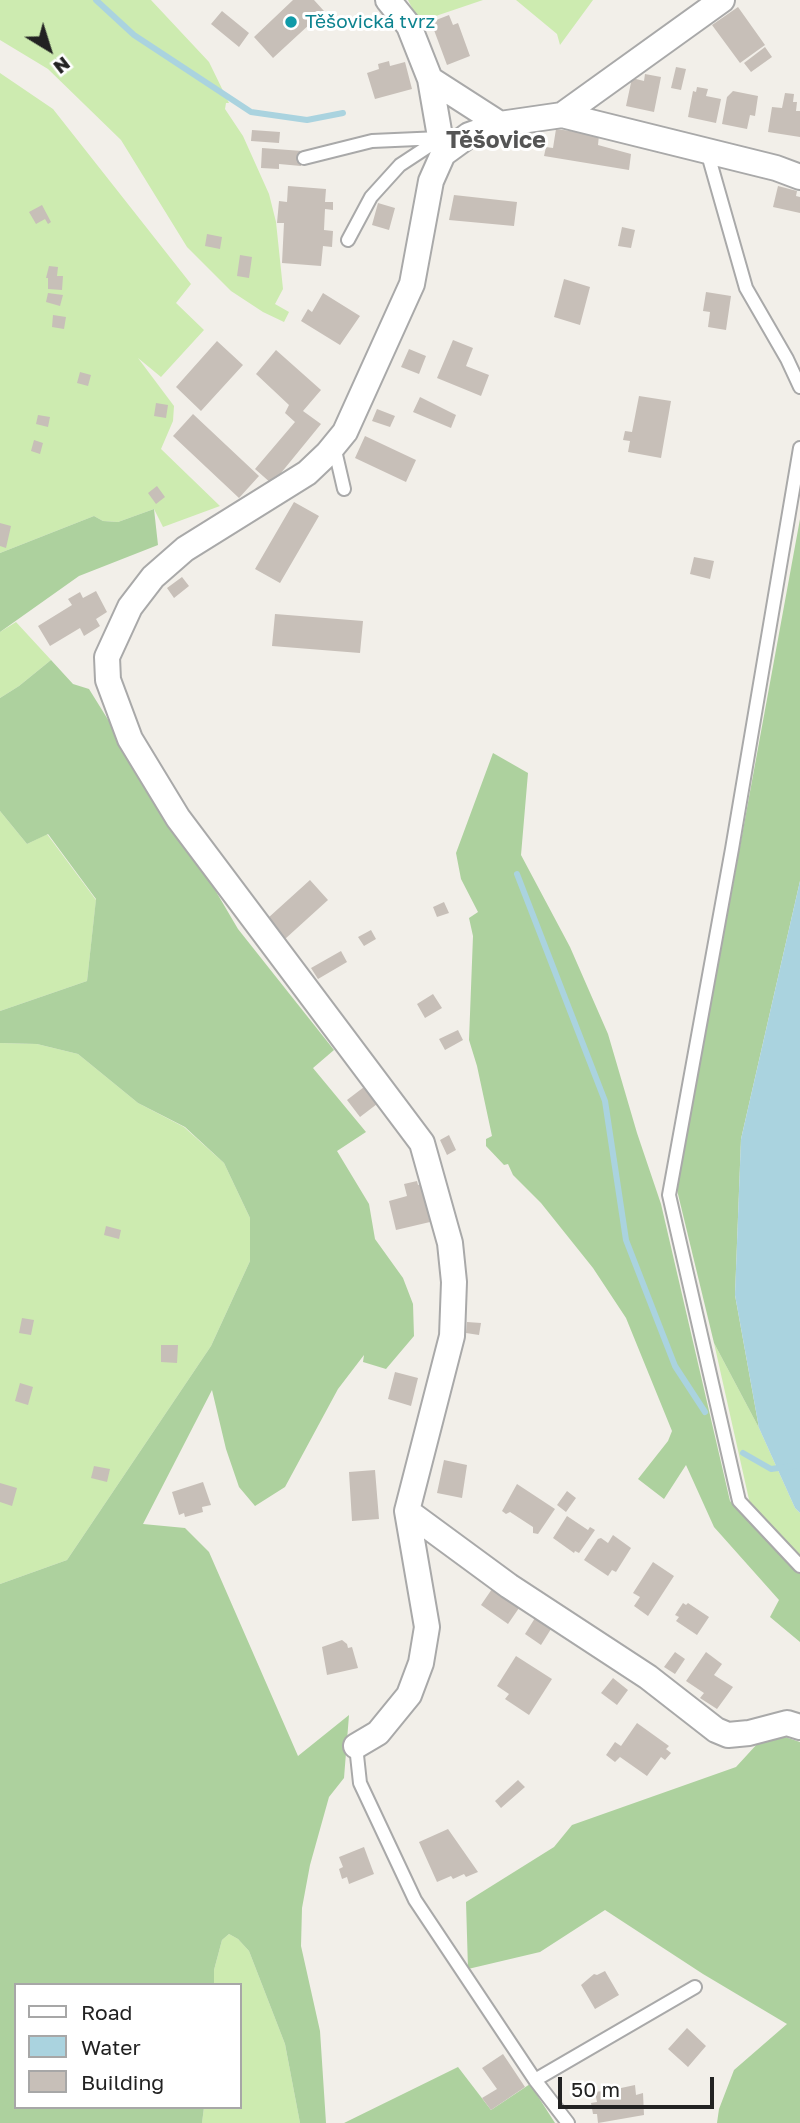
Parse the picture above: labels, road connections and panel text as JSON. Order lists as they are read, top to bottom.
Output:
{
  "districts": ["Těšovice"],
  "places": ["Těšovická tvrz"],
  "legend": ["Road", "Water", "Building"],
  "scale_bar": "50 m",
  "north": "bottom right"
}
